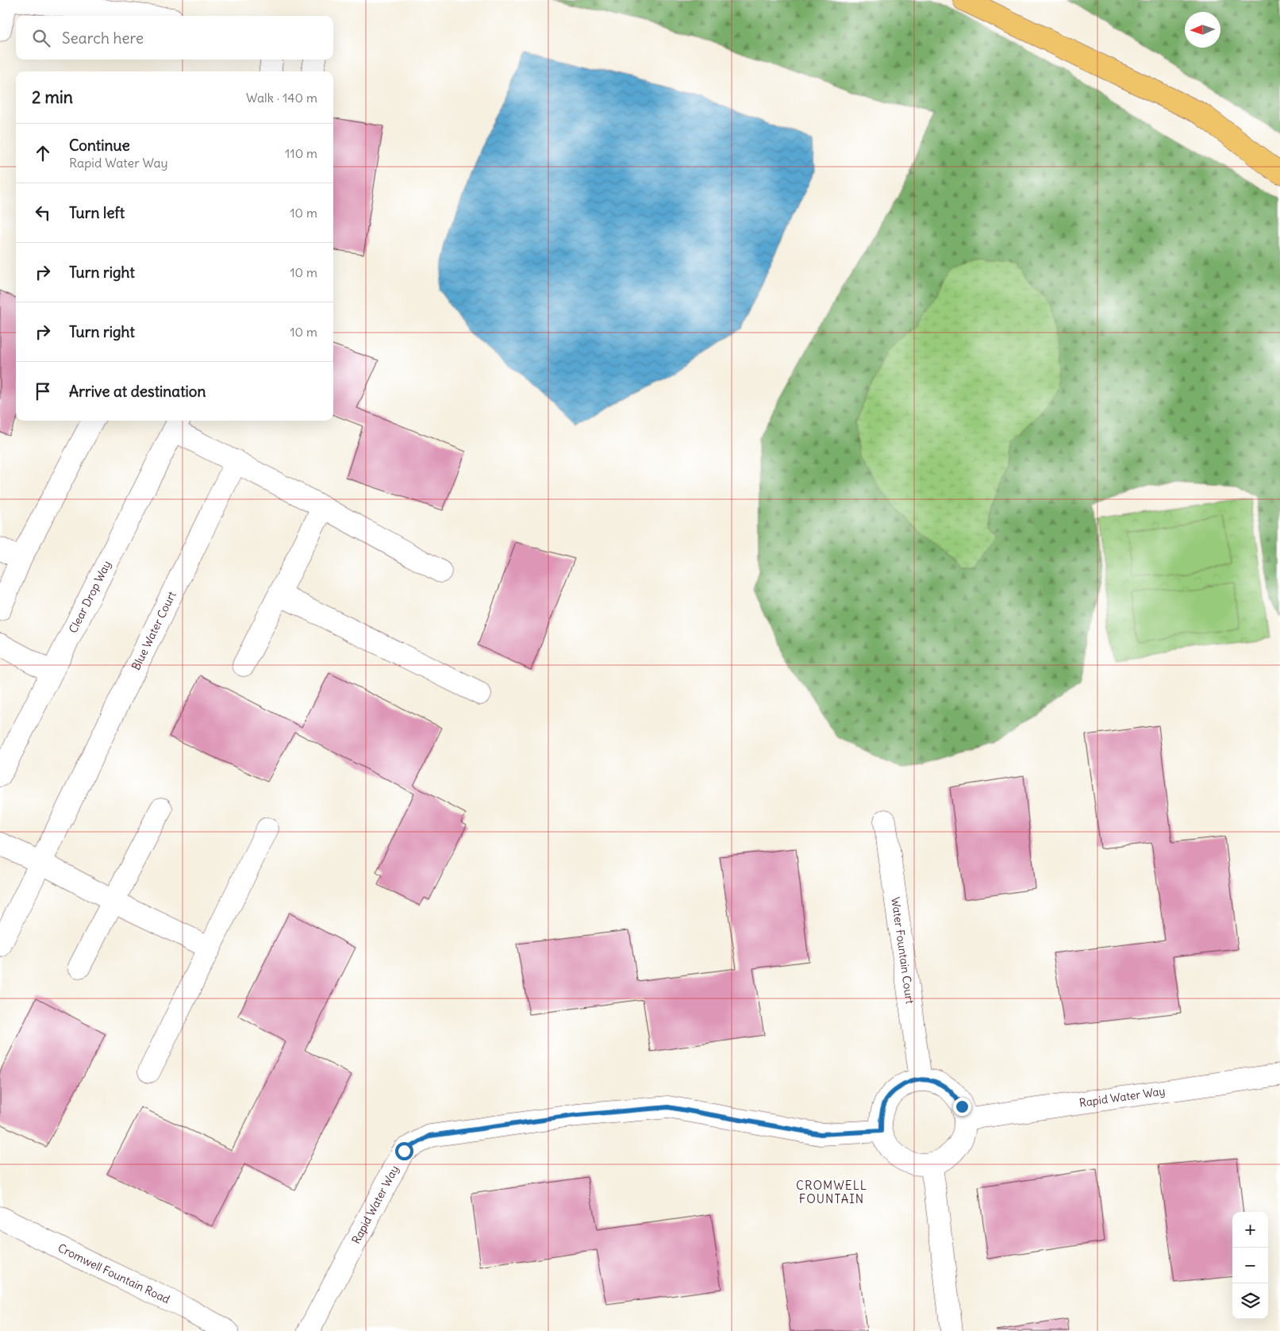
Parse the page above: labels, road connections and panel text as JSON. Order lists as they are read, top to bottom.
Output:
{
  "streets": {
    "street": [
      "Clear Drop Way",
      "Blue Water Court",
      "Water Fountain Court",
      "Rapid Water Way",
      "Cromwell Fountain Road"
    ]
  },
  "crossings": [
    ["Water Fountain Court", "Rapid Water Way"]
  ],
  "districts": ["CROMWELL FOUNTAIN"],
  "north": "left",
  "page": {
    "search": "Search here",
    "heading": ["2 min", "Walk · 140 m"],
    "list": [
      ["Continue", "Rapid Water Way", "110 m"],
      ["Turn left", "10 m"],
      ["Turn right", "10 m"],
      ["Turn right", "10 m"],
      "Arrive at destination"
    ],
    "map_buttons": ["+", "−"]
  }
}
